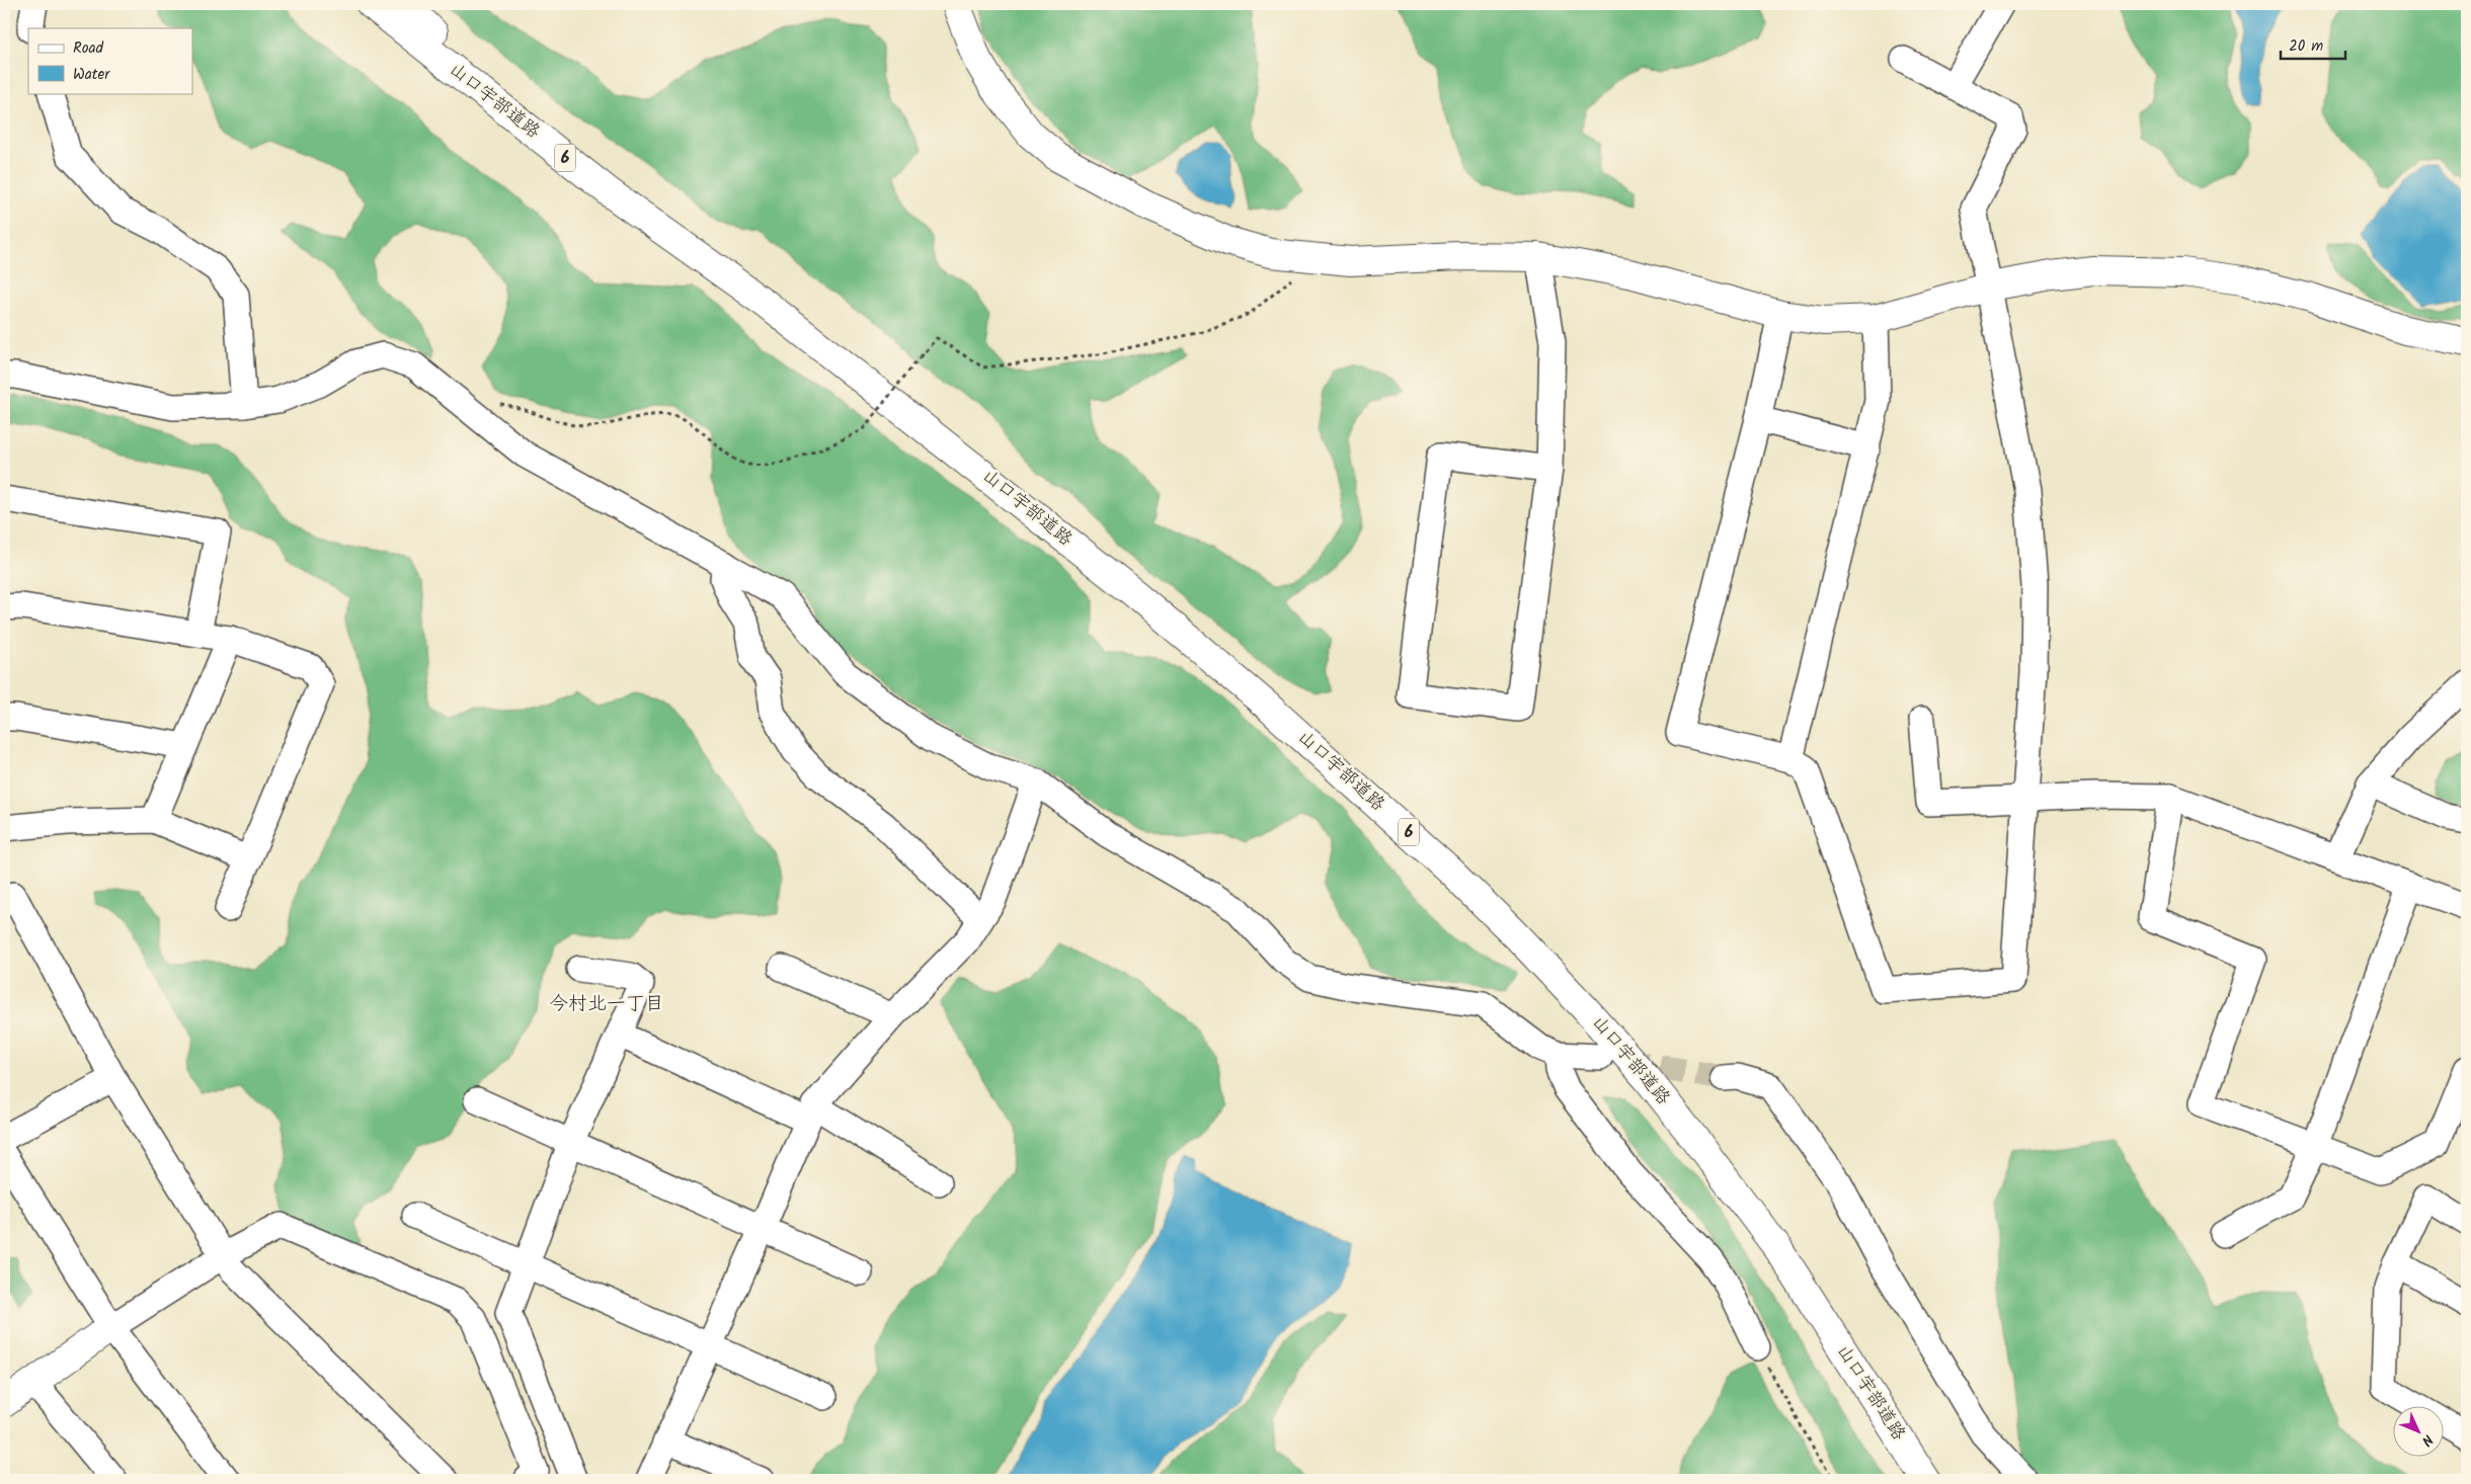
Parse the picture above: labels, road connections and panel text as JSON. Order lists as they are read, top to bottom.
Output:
{
  "streets": {
    "main road": ["山口宇部道路", "6"]
  },
  "districts": ["今村北一丁目"],
  "legend": ["Road", "Water"],
  "scale_bar": "20 m",
  "north": "bottom right"
}
